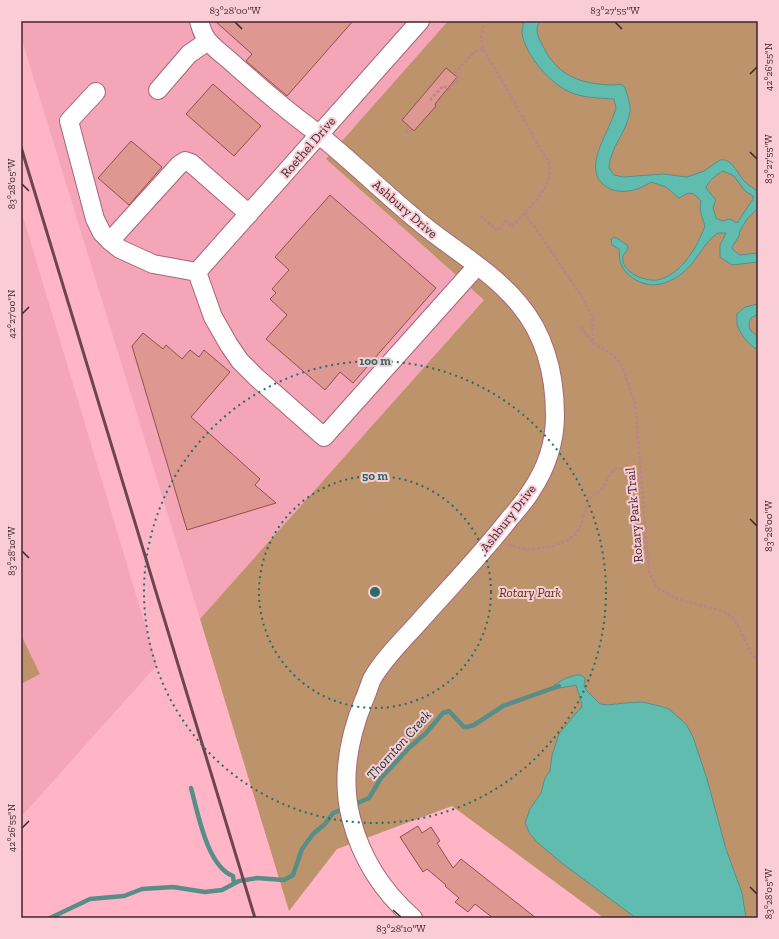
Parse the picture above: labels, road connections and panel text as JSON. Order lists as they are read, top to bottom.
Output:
{
  "streets": {
    "street": ["Roethel Drive", "Ashbury Drive"],
    "path": ["Rotary Park Trail"]
  },
  "crossings": [
    ["Roethel Drive", "Ashbury Drive"]
  ],
  "water": ["Thornton Creek"],
  "parks": ["Rotary Park"],
  "coordinates": [
    "83°28'00\"W",
    "83°27'55\"W",
    "42°26'55\"N",
    "83°28'05\"W",
    "42°27'00\"N",
    "83°28'10\"W"
  ],
  "rings": ["100 m", "50 m"]
}
